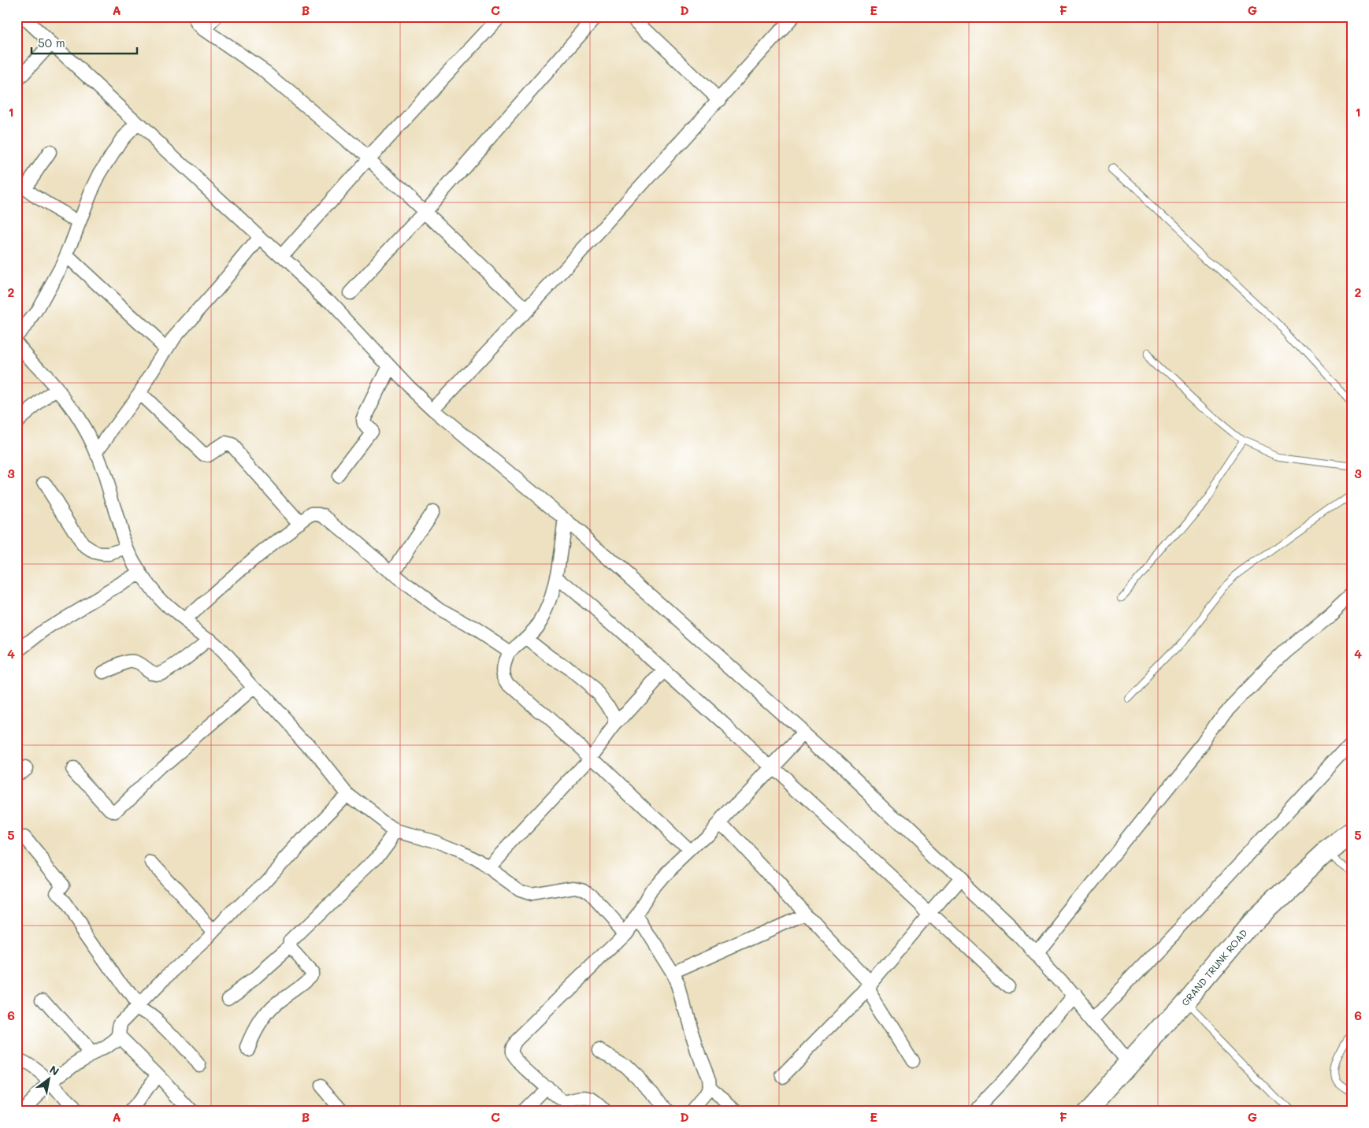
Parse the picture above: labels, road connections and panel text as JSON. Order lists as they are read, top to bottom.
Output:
{
  "streets": {
    "main road": ["GRAND TRUNK ROAD"]
  },
  "scale_bar": "50 m",
  "north": "top right",
  "grid": {
    "columns": [
      "A",
      "B",
      "C",
      "D",
      "E",
      "F",
      "G"
    ],
    "rows": [
      "1",
      "2",
      "3",
      "4",
      "5",
      "6"
    ]
  }
}
